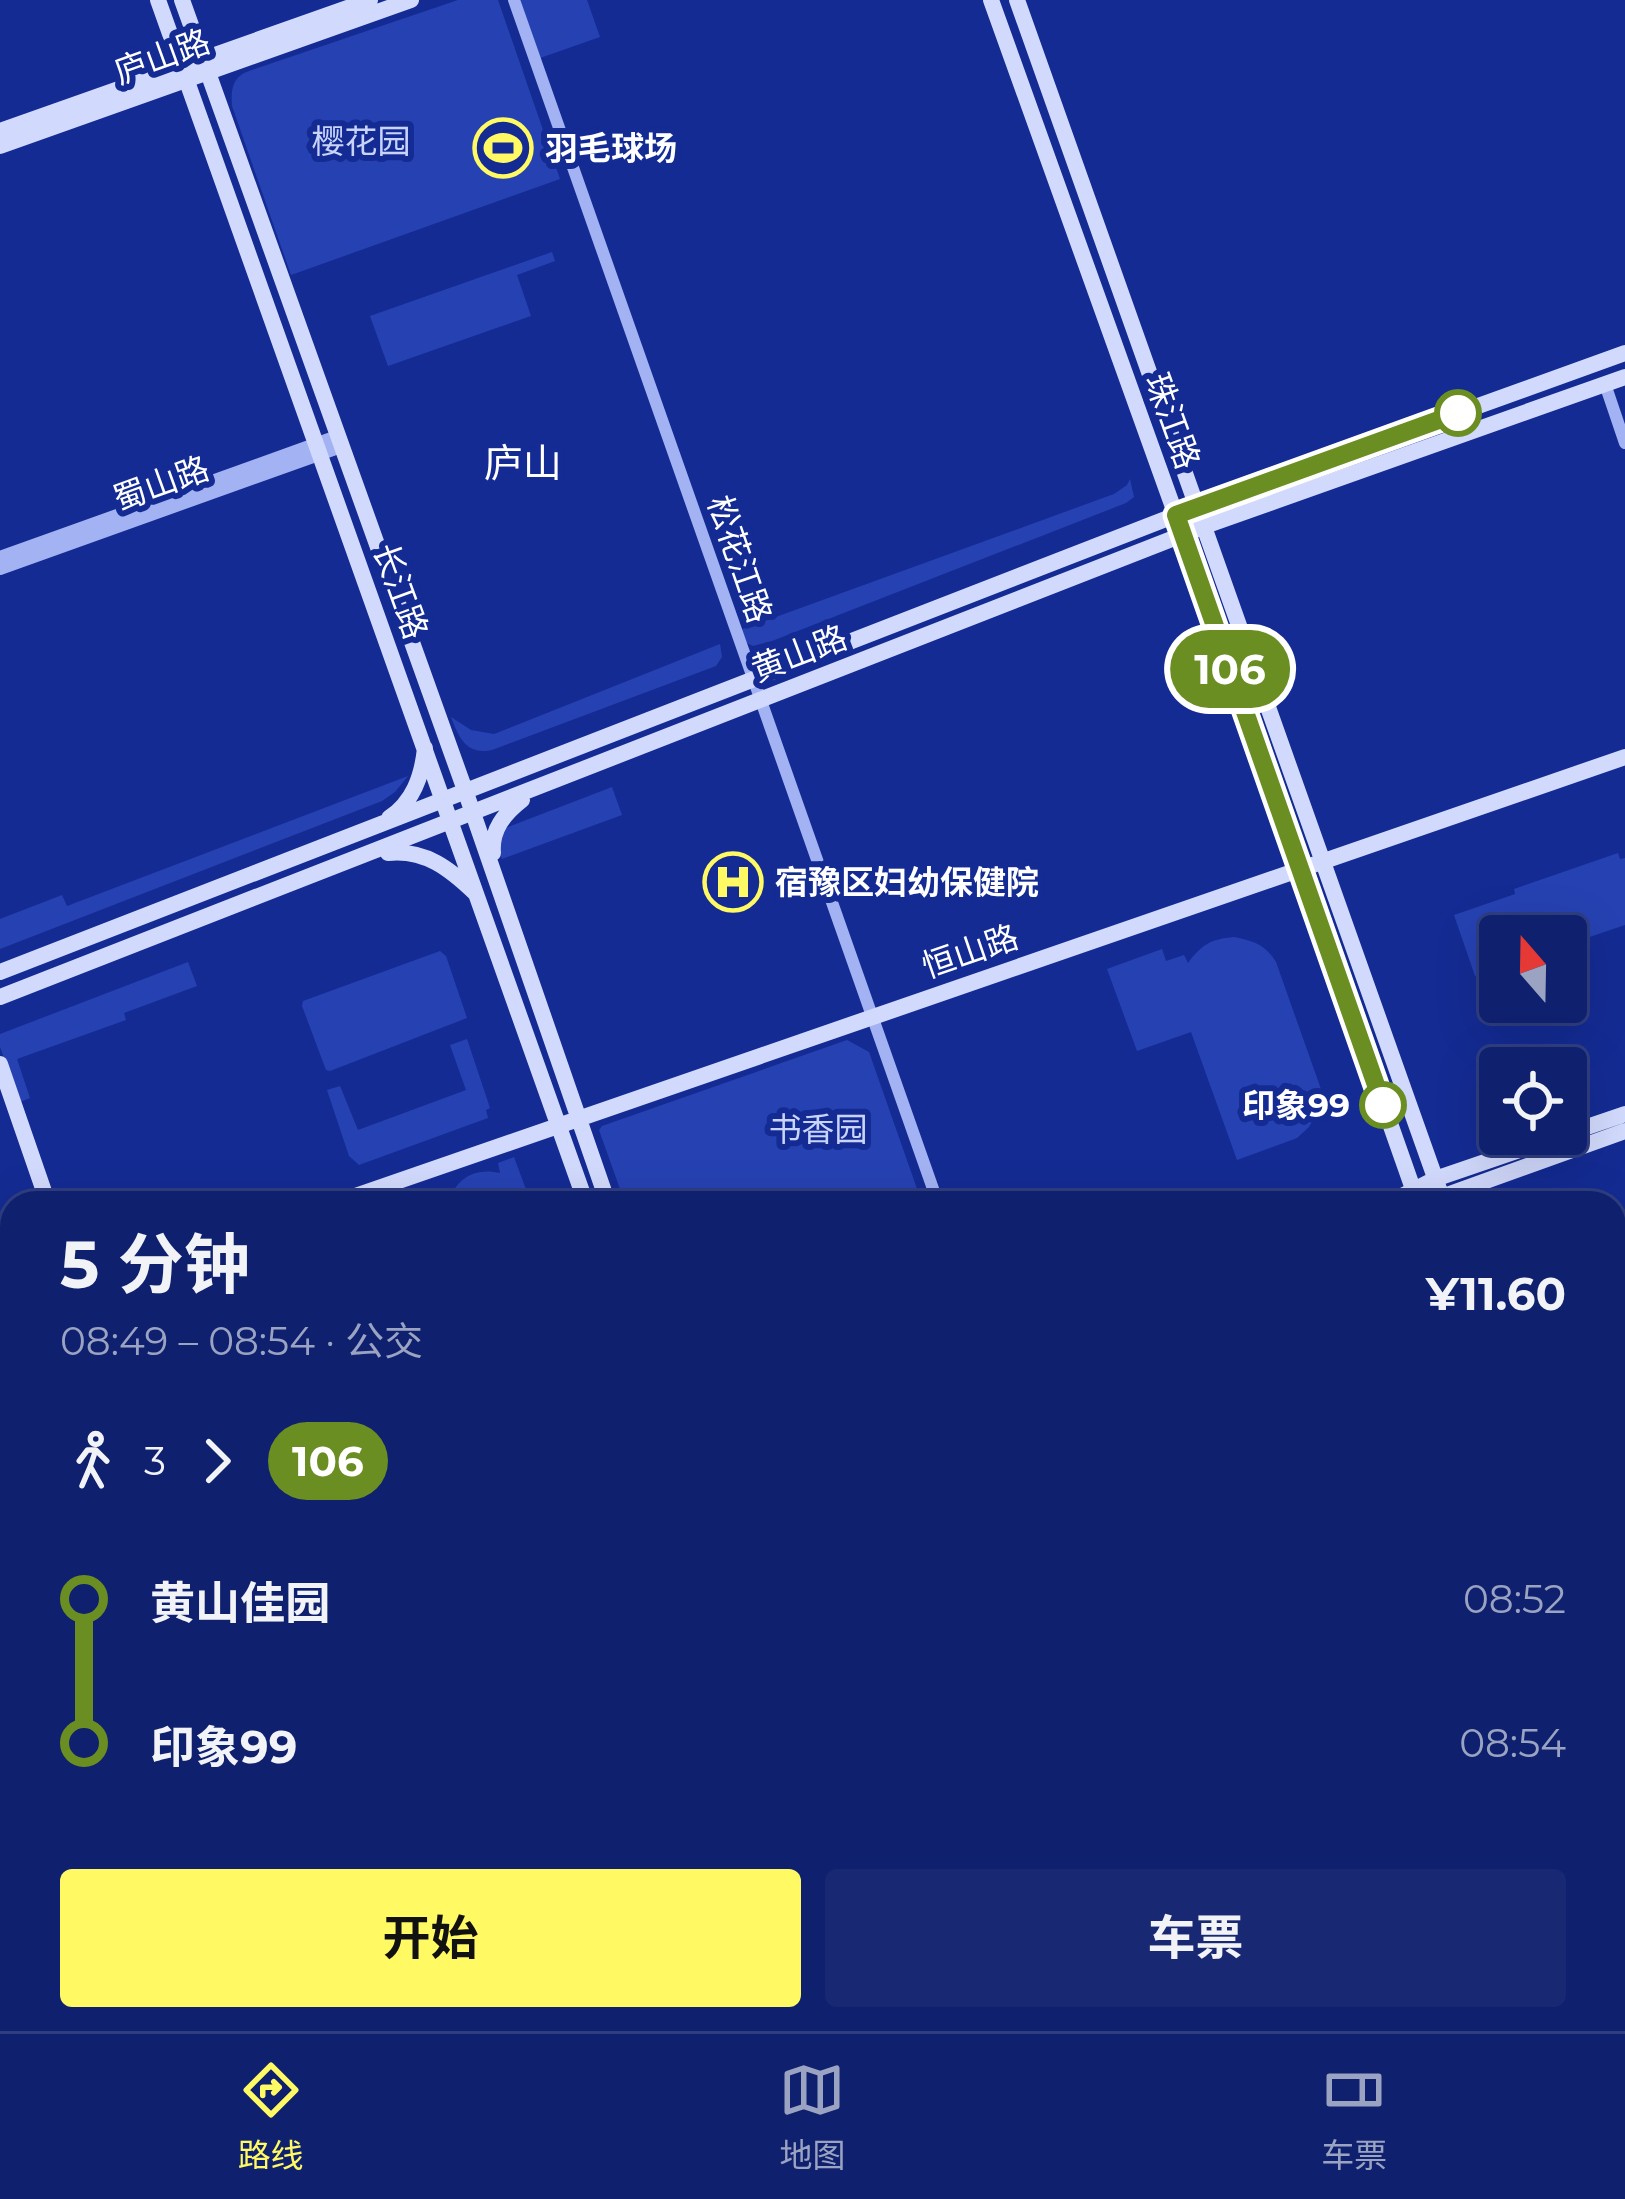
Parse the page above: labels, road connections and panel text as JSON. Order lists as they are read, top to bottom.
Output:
{
  "streets": {
    "street": [
      "庐山路",
      "珠江路",
      "蜀山路",
      "松花江路",
      "长江路",
      "黄山路",
      "恒山路"
    ]
  },
  "crossings": [
    ["庐山路", "长江路"],
    ["珠江路", "黄山路"],
    ["珠江路", "恒山路"],
    ["蜀山路", "长江路"],
    ["松花江路", "黄山路"],
    ["松花江路", "恒山路"],
    ["长江路", "黄山路"],
    ["长江路", "恒山路"]
  ],
  "districts": ["庐山"],
  "parks": ["樱花园", "书香园"],
  "places": {
    "sports": ["羽毛球场"],
    "hospital": ["宿豫区妇幼保健院"],
    "other": ["印象99"]
  },
  "lines": ["bus line 106"],
  "north": "top",
  "page": {
    "on_map": "106",
    "heading": ["5 分钟", "08:49 – 08:54 · 公交", "¥11.60"],
    "legs": ["3", "106"],
    "list": [
      {
        "name": "黄山佳园",
        "value": "08:52"
      },
      {
        "name": "印象99",
        "value": "08:54"
      }
    ],
    "buttons": ["开始", "车票"],
    "tabs": ["路线", "地图", "车票"]
  }
}
